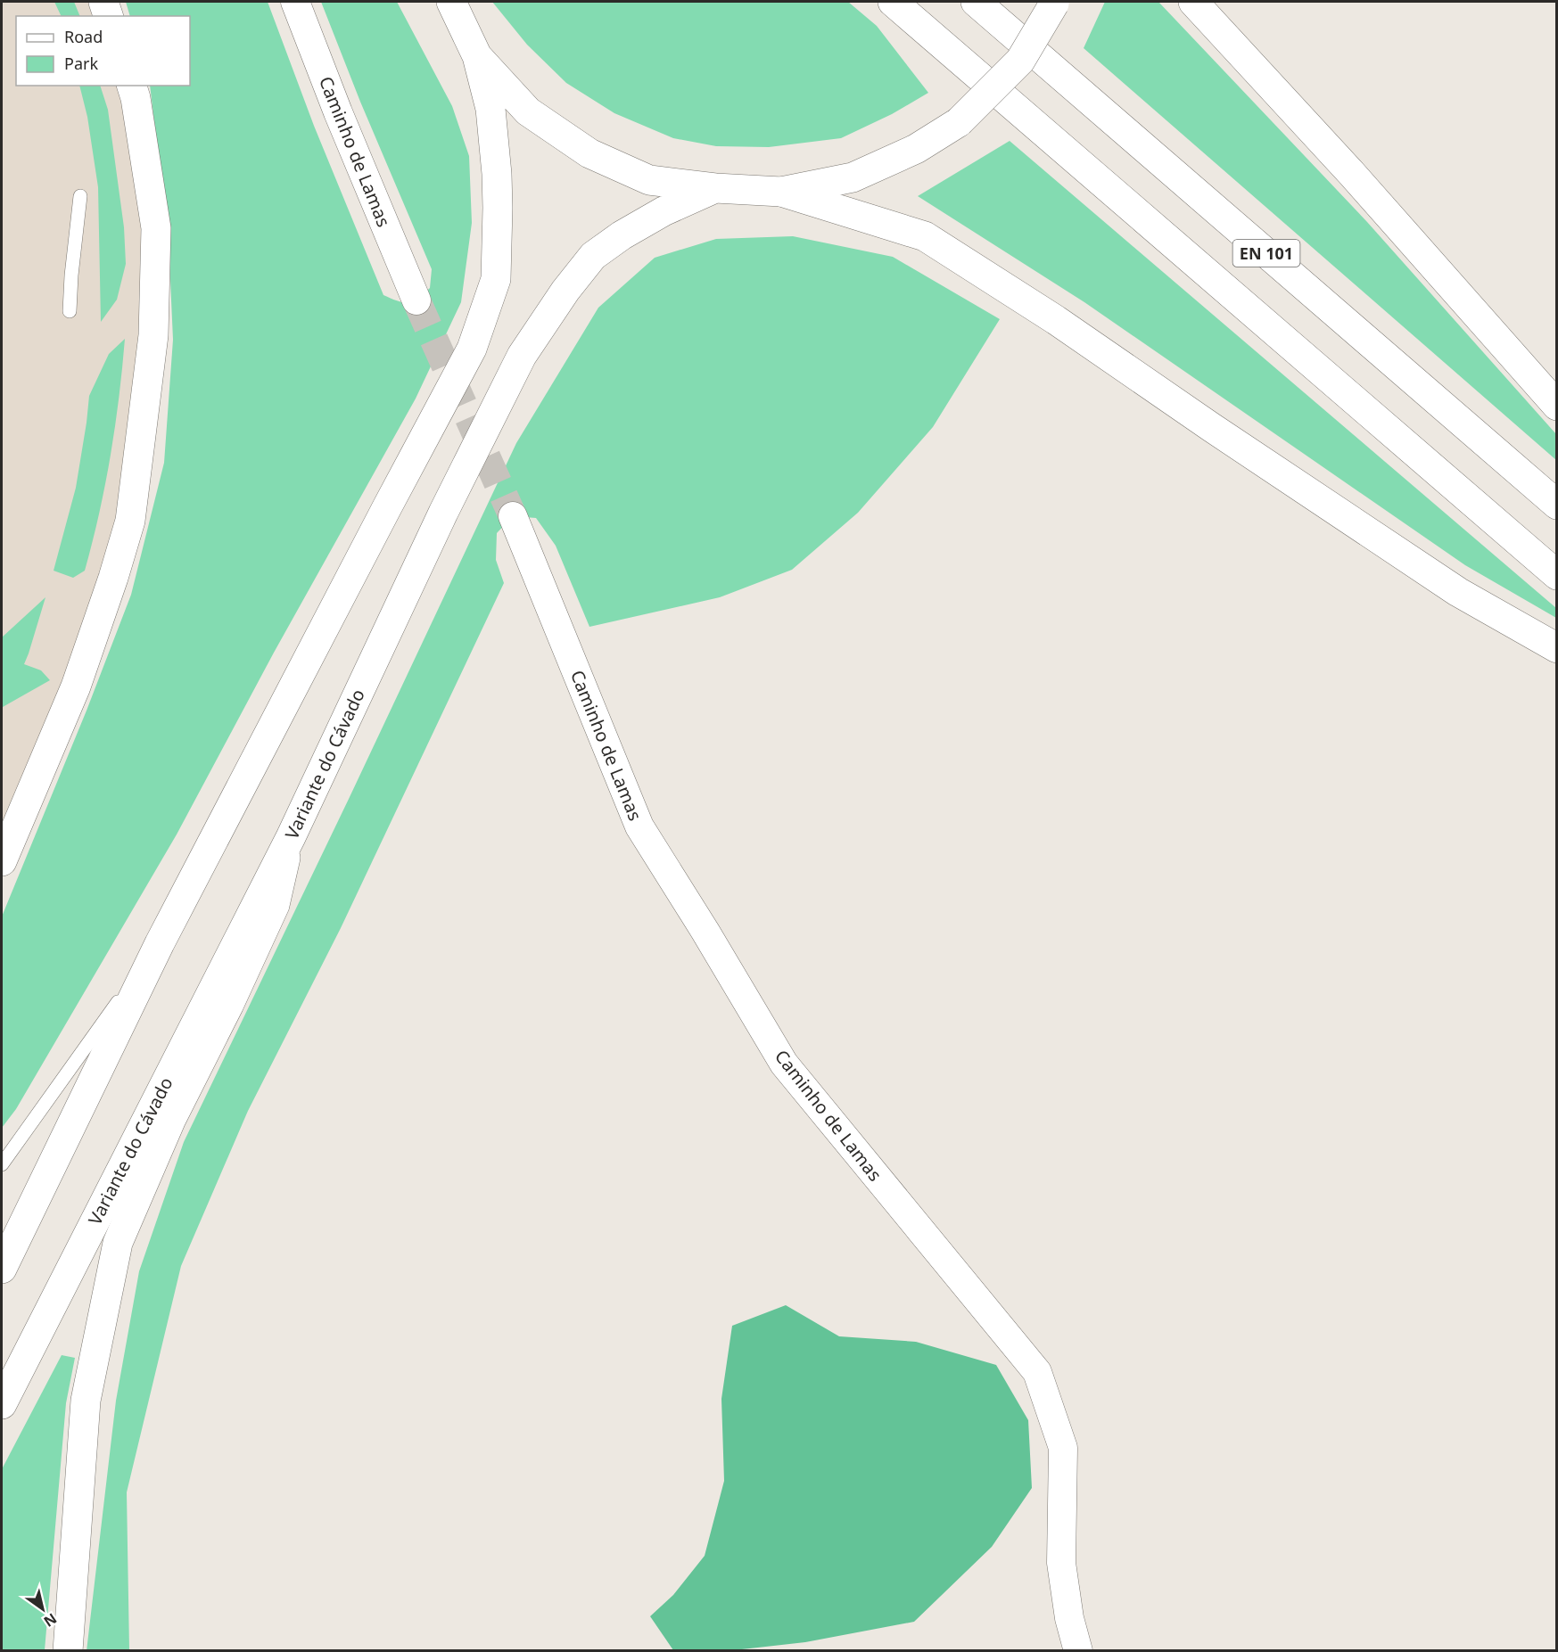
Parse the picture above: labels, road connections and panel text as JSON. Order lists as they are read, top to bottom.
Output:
{
  "streets": {
    "main road": ["EN 101", "Variante do Cávado"],
    "street": ["Caminho de Lamas"]
  },
  "legend": ["Road", "Park"],
  "north": "bottom right"
}
